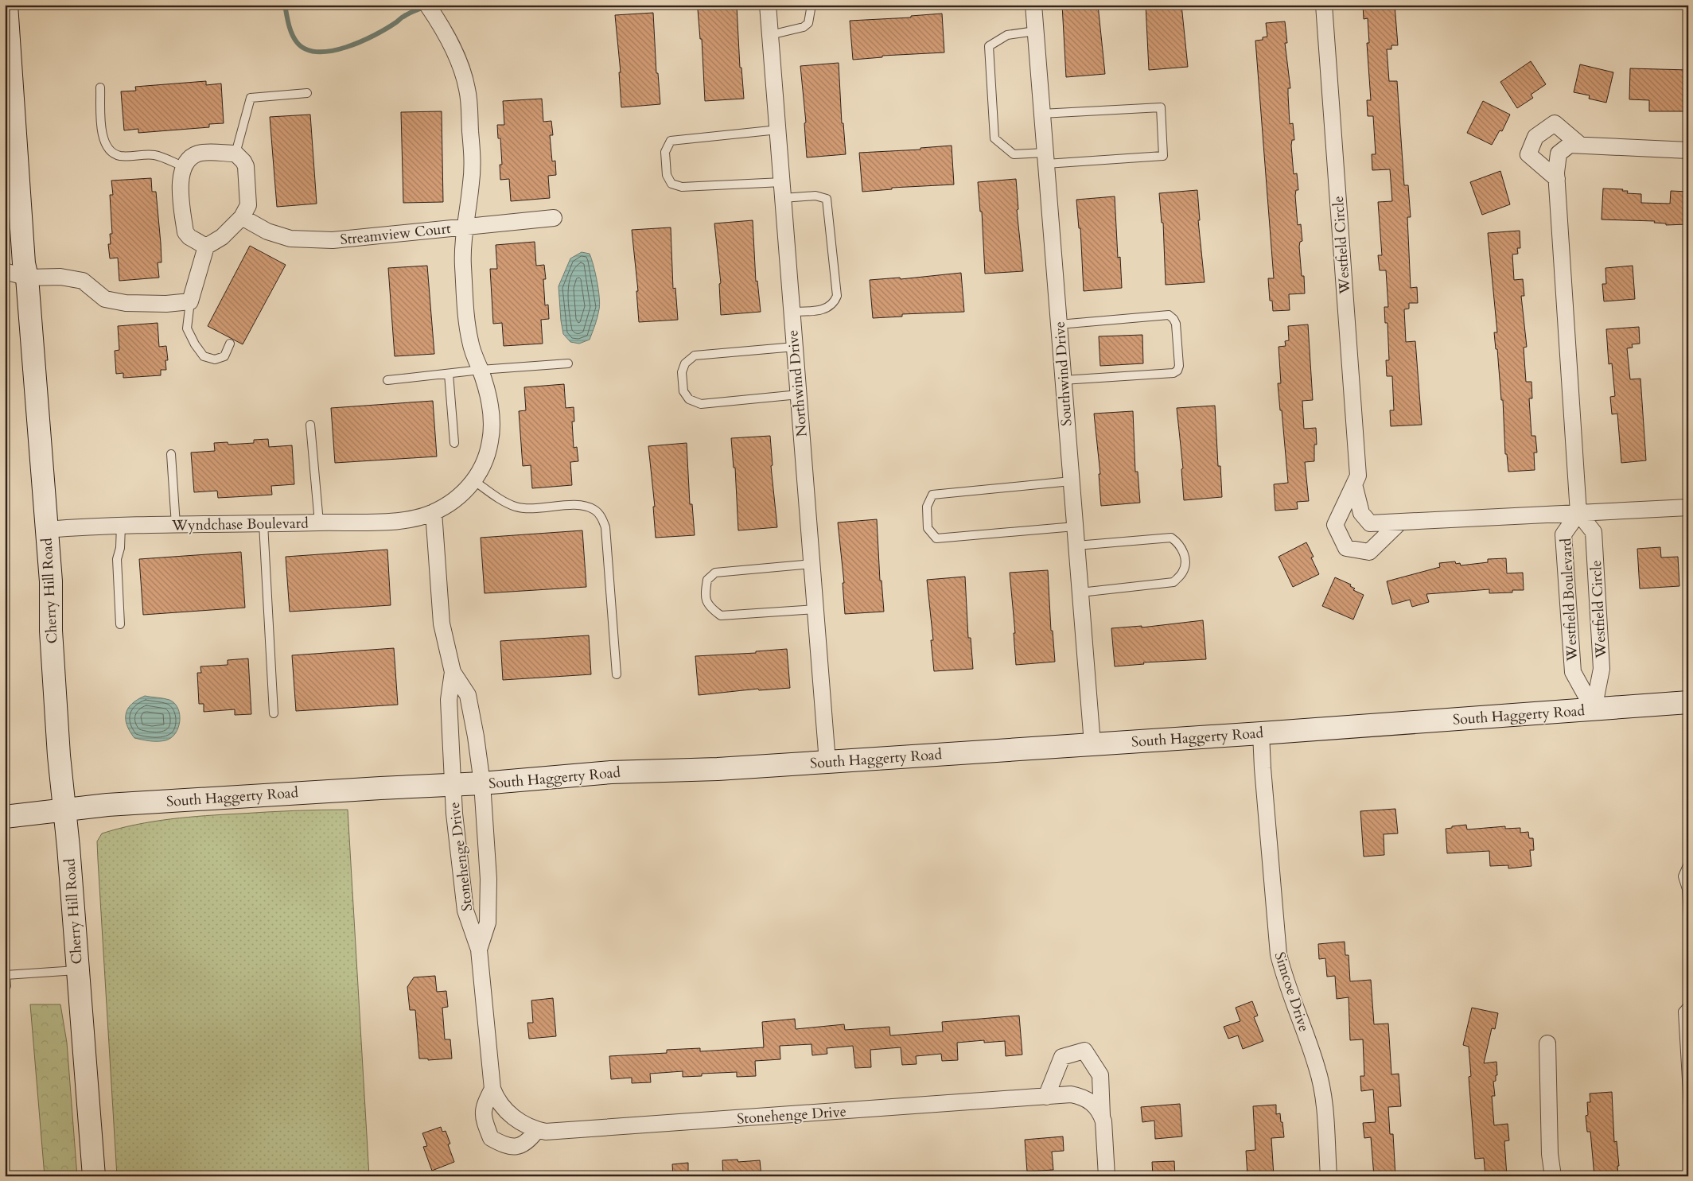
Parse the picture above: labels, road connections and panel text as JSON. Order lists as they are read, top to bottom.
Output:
{
  "streets": {
    "main road": ["Cherry Hill Road", "South Haggerty Road"],
    "street": [
      "Streamview Court",
      "Westfield Circle",
      "Southwind Drive",
      "Northwind Drive",
      "Wyndchase Boulevard",
      "Westfield Boulevard",
      "Stonehenge Drive",
      "Simcoe Drive"
    ]
  },
  "crossings": [
    ["Streamview Court", "Wyndchase Boulevard"],
    ["Westfield Circle", "Westfield Boulevard"],
    ["Westfield Circle", "South Haggerty Road"],
    ["Southwind Drive", "South Haggerty Road"],
    ["Northwind Drive", "South Haggerty Road"],
    ["Wyndchase Boulevard", "Cherry Hill Road"],
    ["Cherry Hill Road", "South Haggerty Road"],
    ["Westfield Boulevard", "South Haggerty Road"],
    ["South Haggerty Road", "Stonehenge Drive"],
    ["South Haggerty Road", "Simcoe Drive"]
  ]
}
